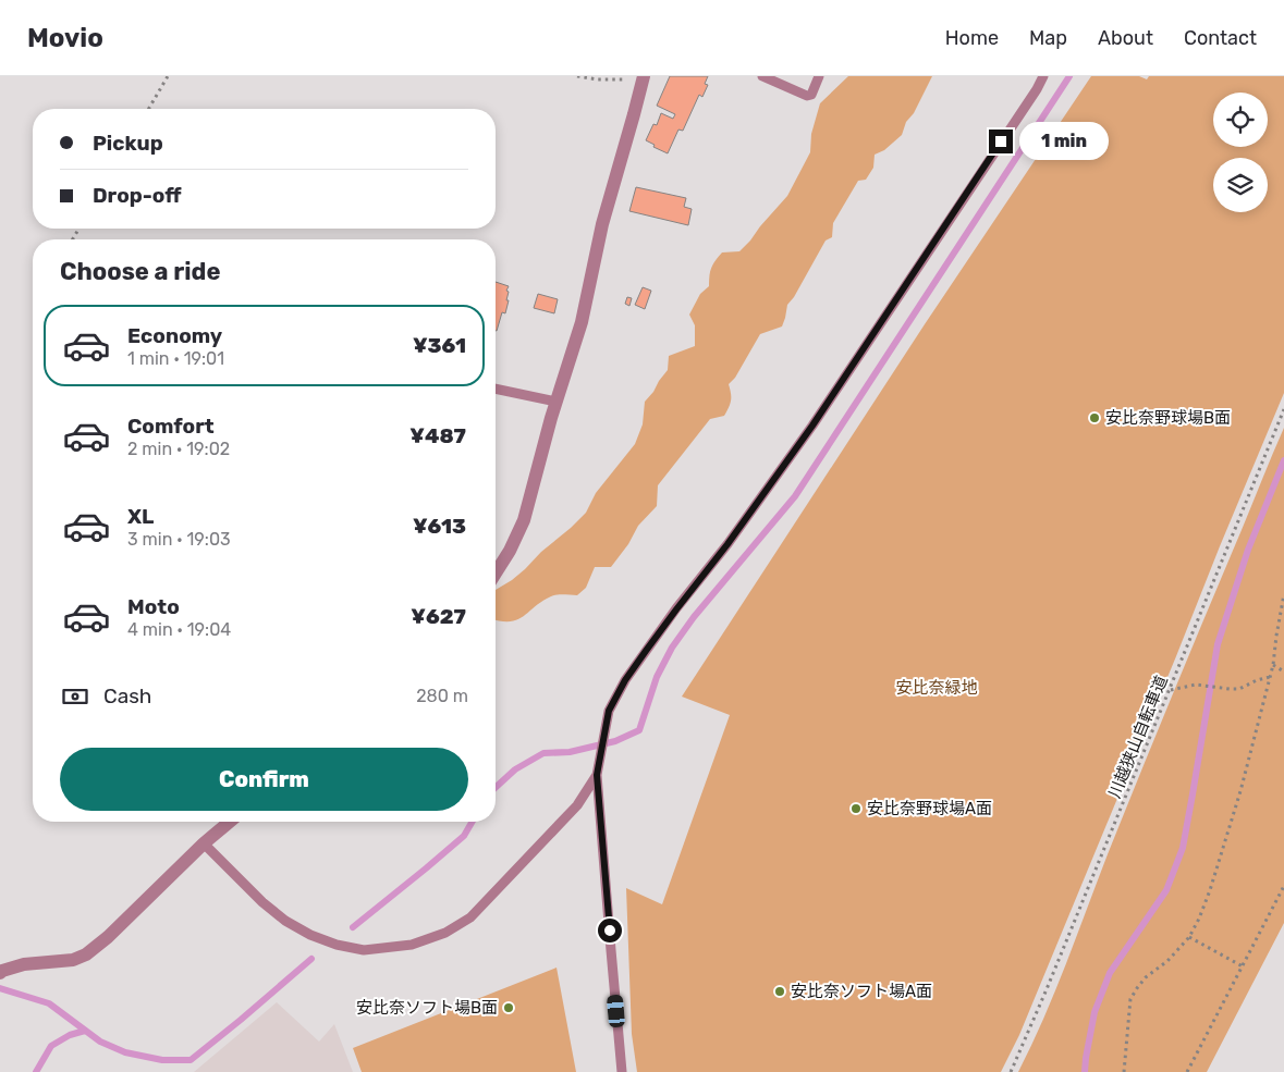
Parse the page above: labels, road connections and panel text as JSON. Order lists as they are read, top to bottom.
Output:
{
  "streets": {
    "path": ["川越狭山自転車道"]
  },
  "parks": ["安比奈緑地"],
  "places": [
    "安比奈野球場B面",
    "安比奈野球場A面",
    "安比奈ソフト場A面",
    "安比奈ソフト場B面"
  ],
  "page": {
    "header": "Movio",
    "nav": [
      "Home",
      "Map",
      "About",
      "Contact"
    ],
    "banner": ["Pickup", "Drop-off"],
    "bubble": "1 min",
    "heading": "Choose a ride",
    "list": [
      {
        "name": "Economy",
        "note": "1 min · 19:01",
        "value": "¥361"
      },
      {
        "name": "Comfort",
        "note": "2 min · 19:02",
        "value": "¥487"
      },
      {
        "name": "XL",
        "note": "3 min · 19:03",
        "value": "¥613"
      },
      {
        "name": "Moto",
        "note": "4 min · 19:04",
        "value": "¥627"
      }
    ],
    "pay": ["Cash", "280 m"],
    "buttons": "Confirm"
  }
}
